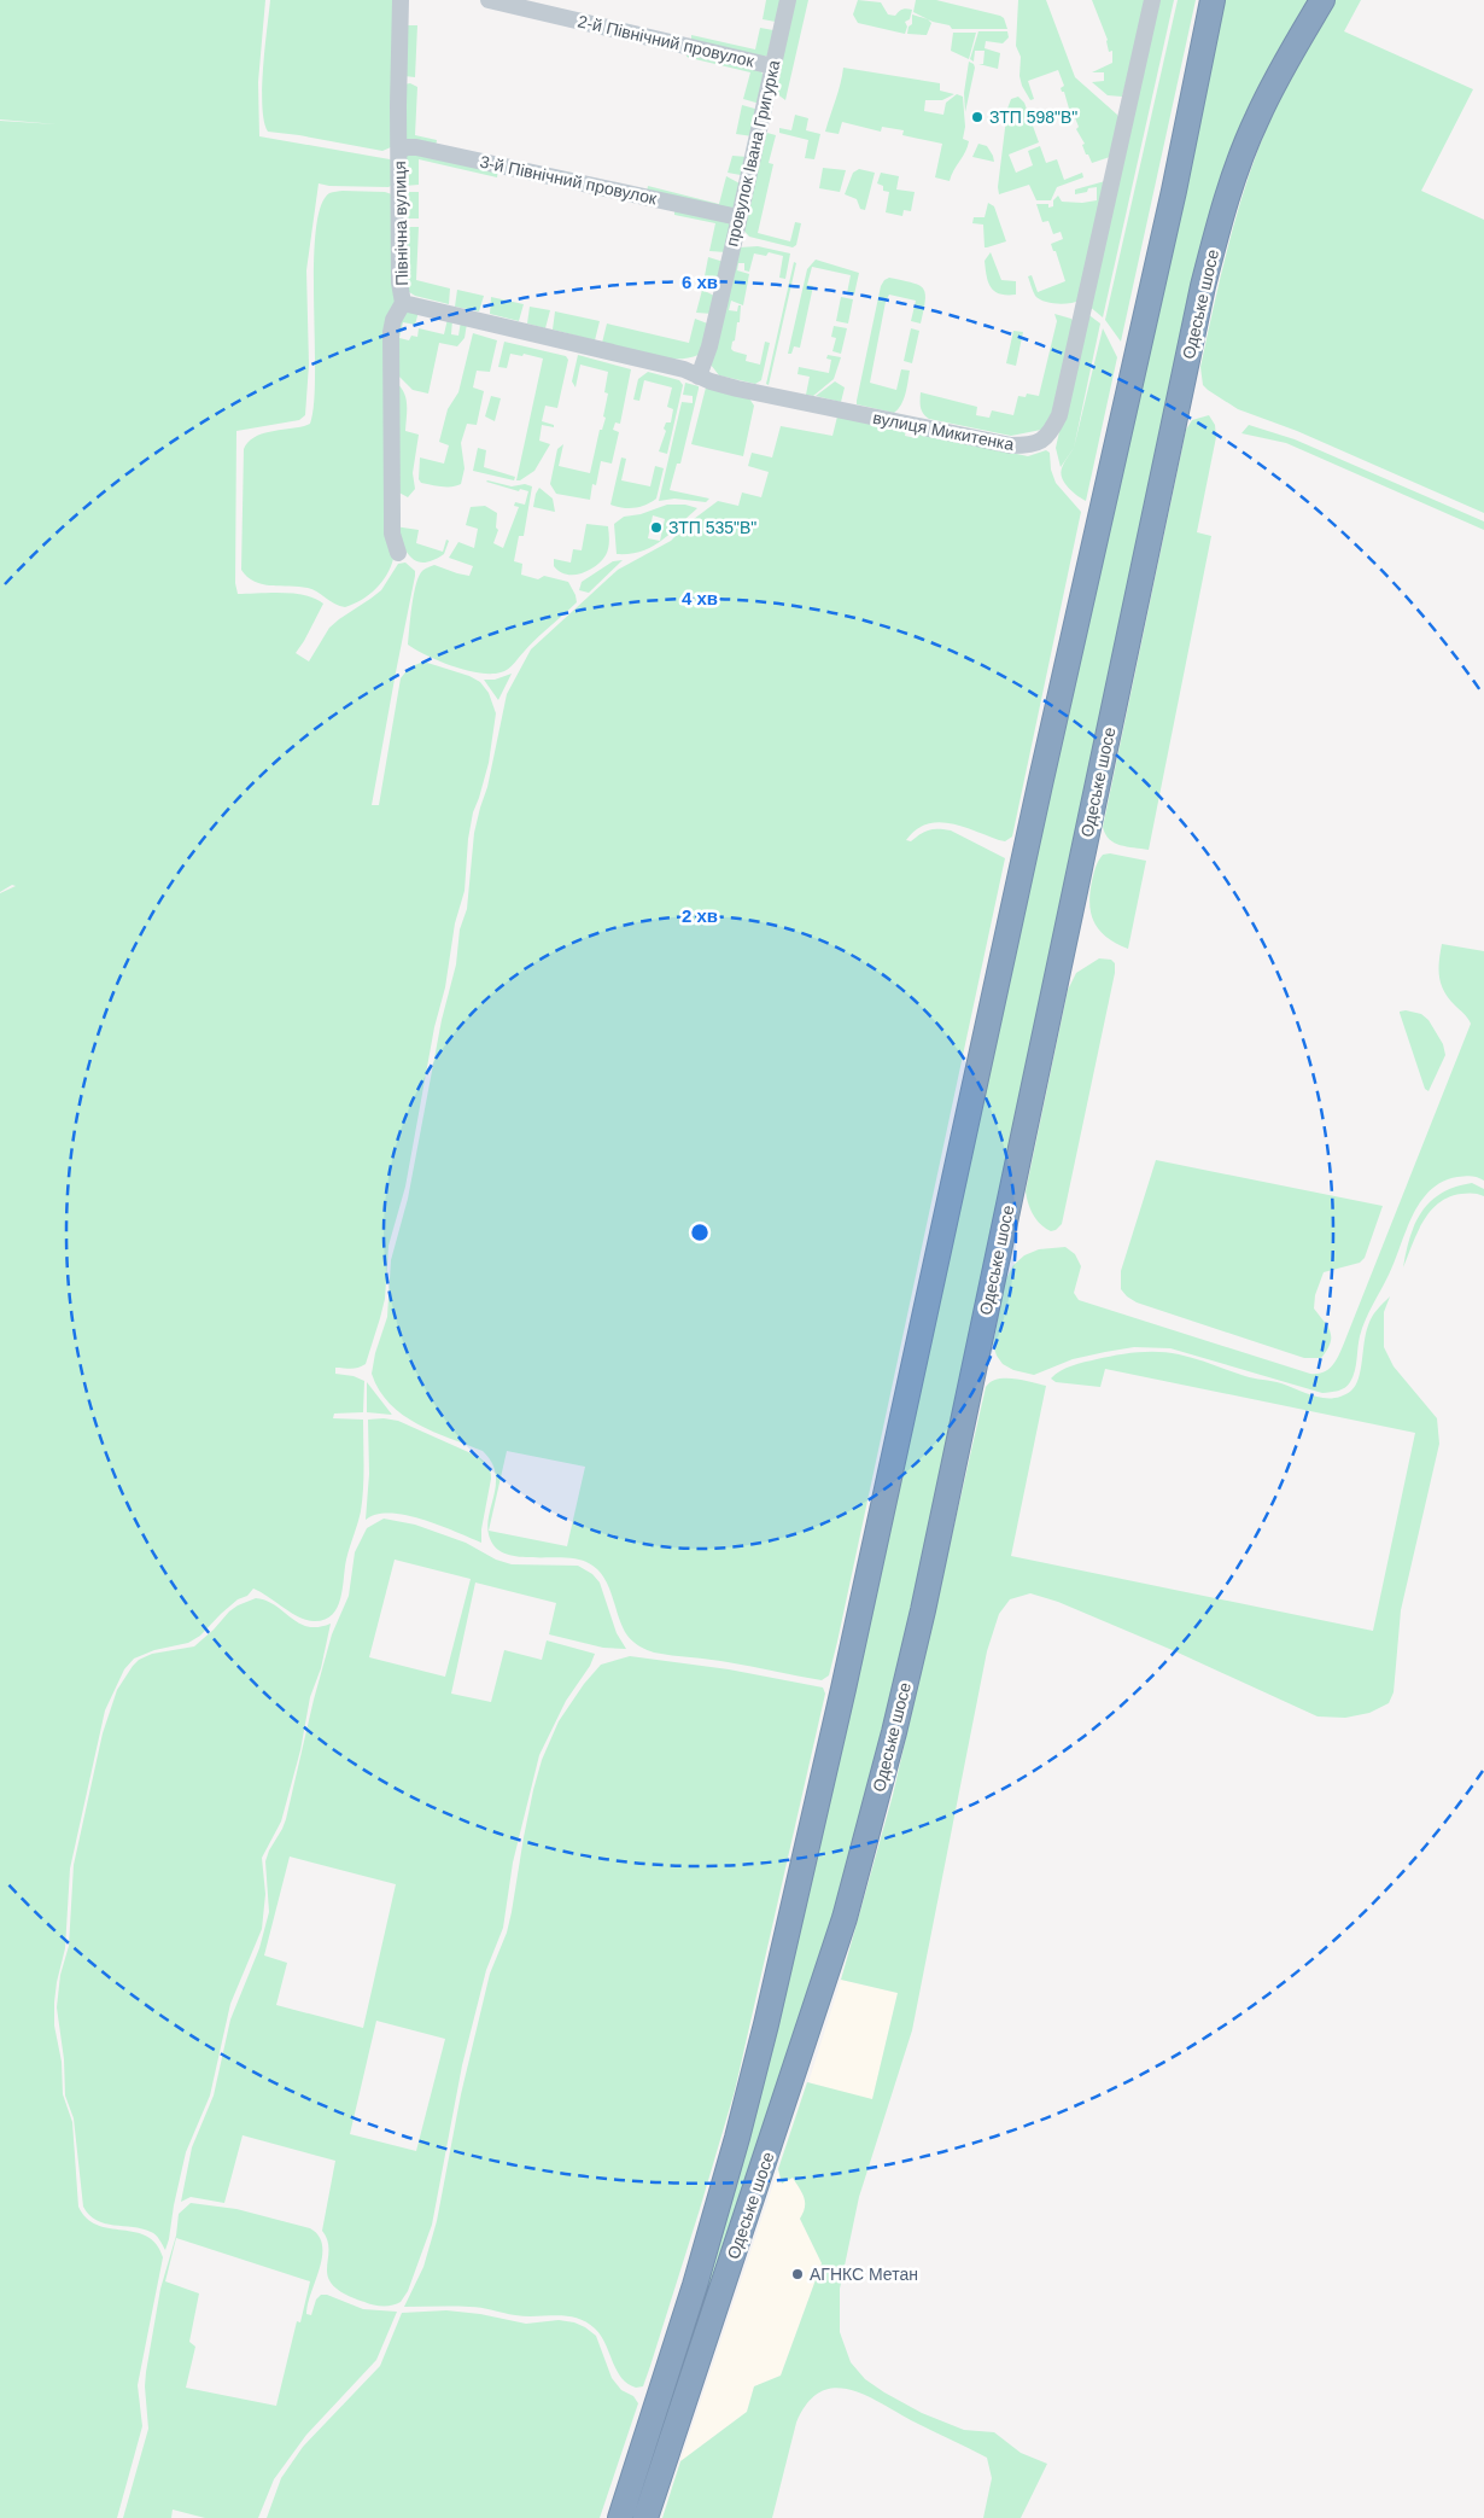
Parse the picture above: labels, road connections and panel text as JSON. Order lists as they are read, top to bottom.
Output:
{
  "streets": {
    "highway": ["Одеське шосе"],
    "street": [
      "2-й Північний провулок",
      "провулок Івана Григурка",
      "3-й Північний провулок",
      "Північна вулиця",
      "вулиця Микитенка"
    ]
  },
  "crossings": [
    ["2-й Північний провулок", "провулок Івана Григурка"],
    ["провулок Івана Григурка", "3-й Північний провулок"],
    ["провулок Івана Григурка", "вулиця Микитенка"],
    ["3-й Північний провулок", "Північна вулиця"],
    ["Північна вулиця", "вулиця Микитенка"]
  ],
  "places": ["ЗТП 598\"В\"", "ЗТП 535\"В\"", "АГНКС Метан"],
  "rings": ["6 хв", "4 хв", "2 хв"]
}
